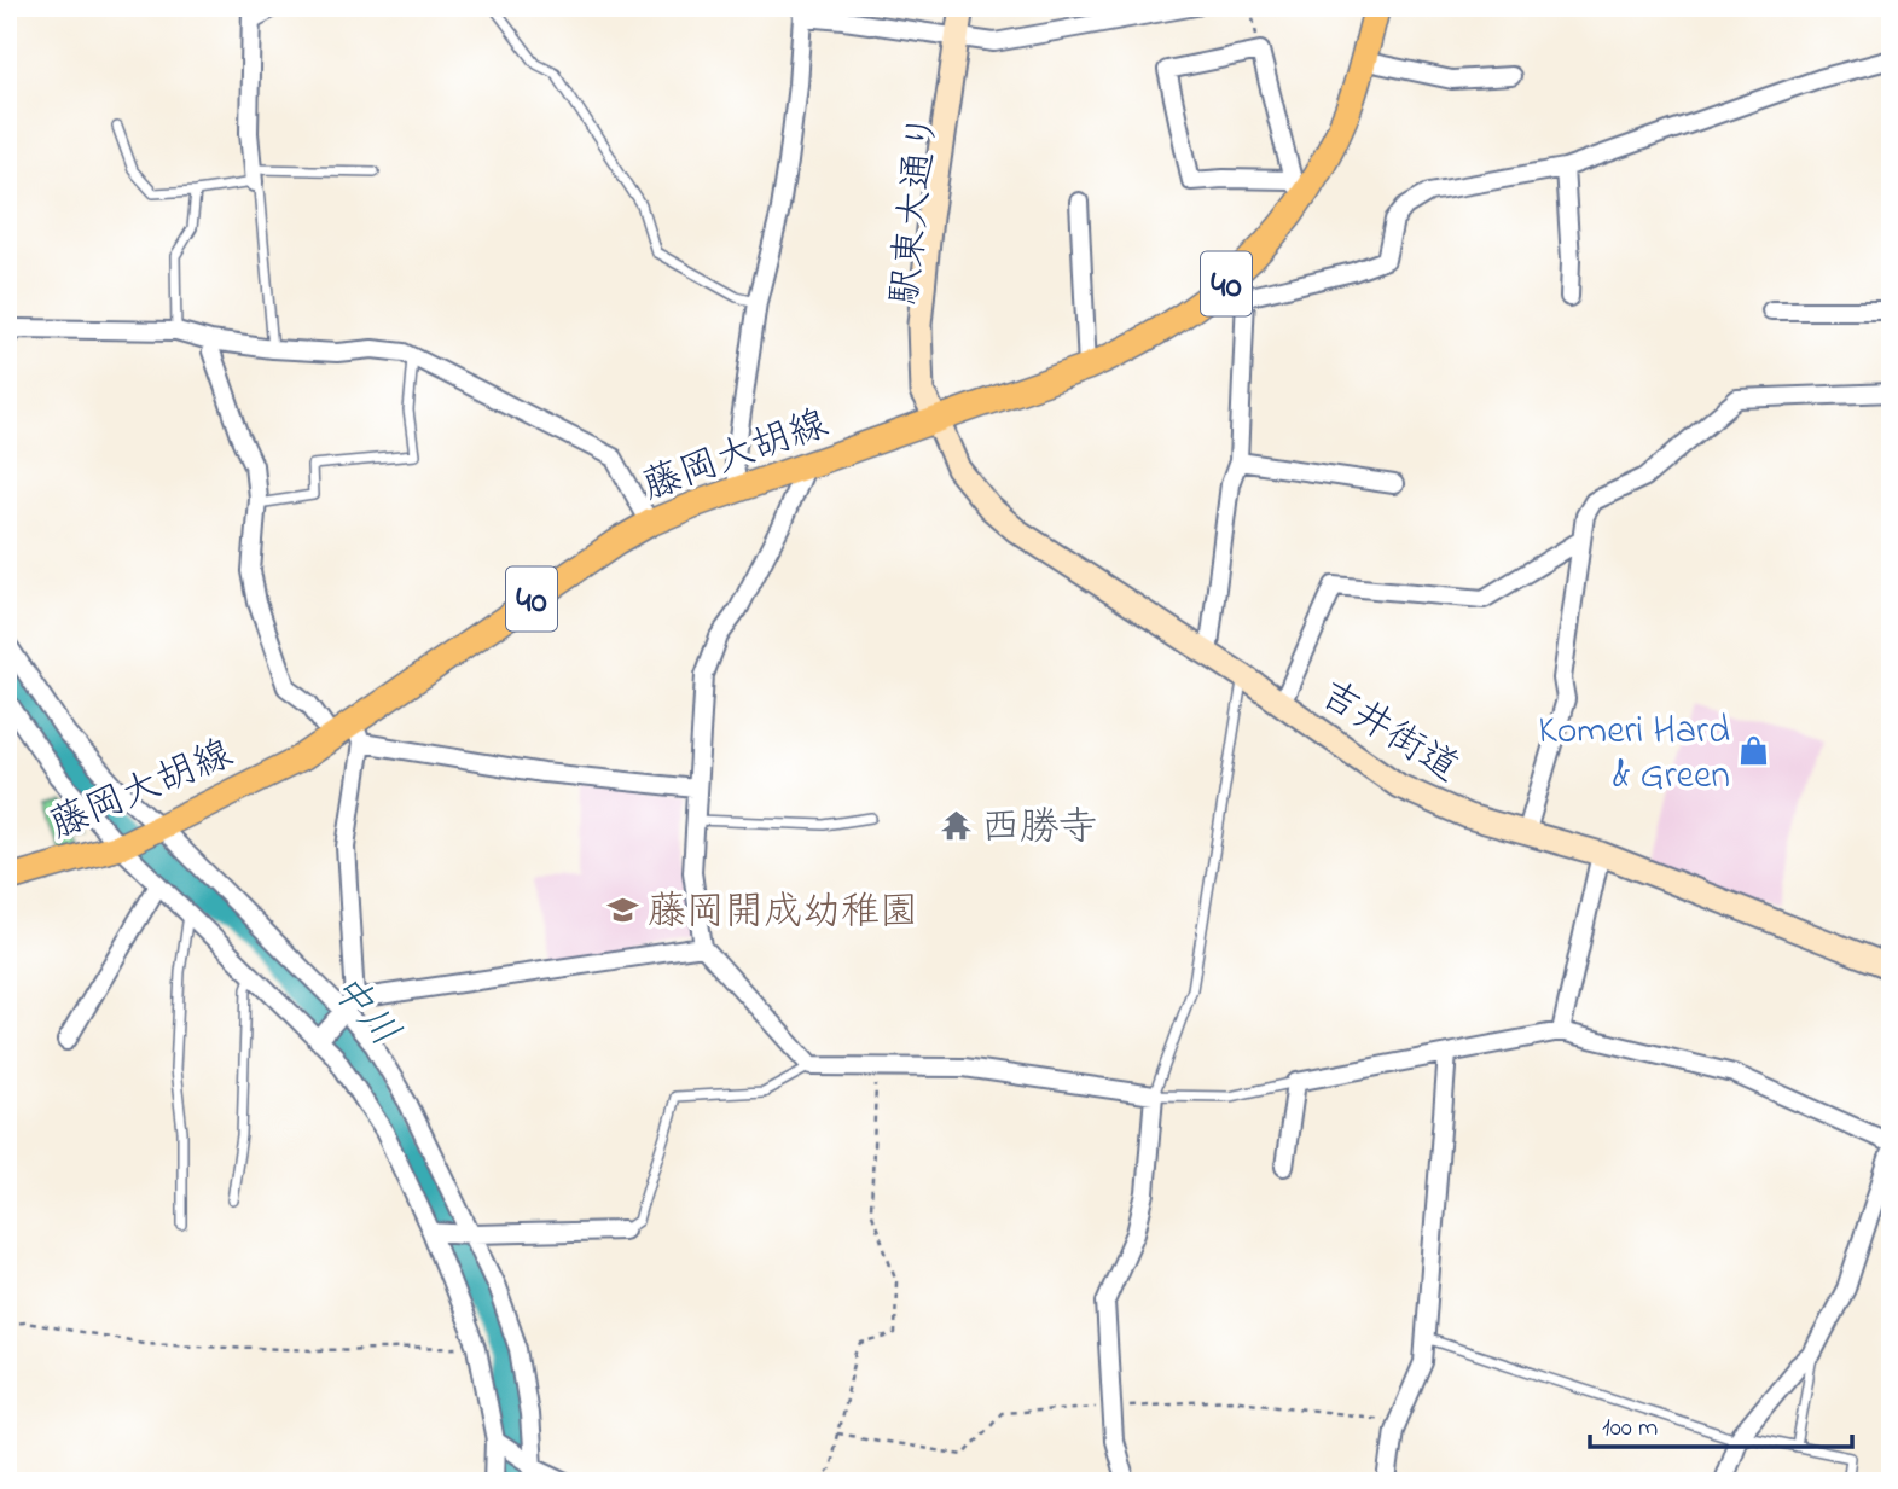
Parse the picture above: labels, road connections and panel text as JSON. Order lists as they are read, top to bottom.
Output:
{
  "streets": {
    "main road": ["40", "藤岡大胡線", "吉井街道"]
  },
  "crossings": [
    ["藤岡大胡線", "吉井街道"]
  ],
  "water": ["中川"],
  "places": {
    "shop": ["Komeri Hard & Green"],
    "temple": ["西勝寺"],
    "school or university": ["藤岡開成幼稚園"]
  },
  "scale_bar": "100 m"
}
